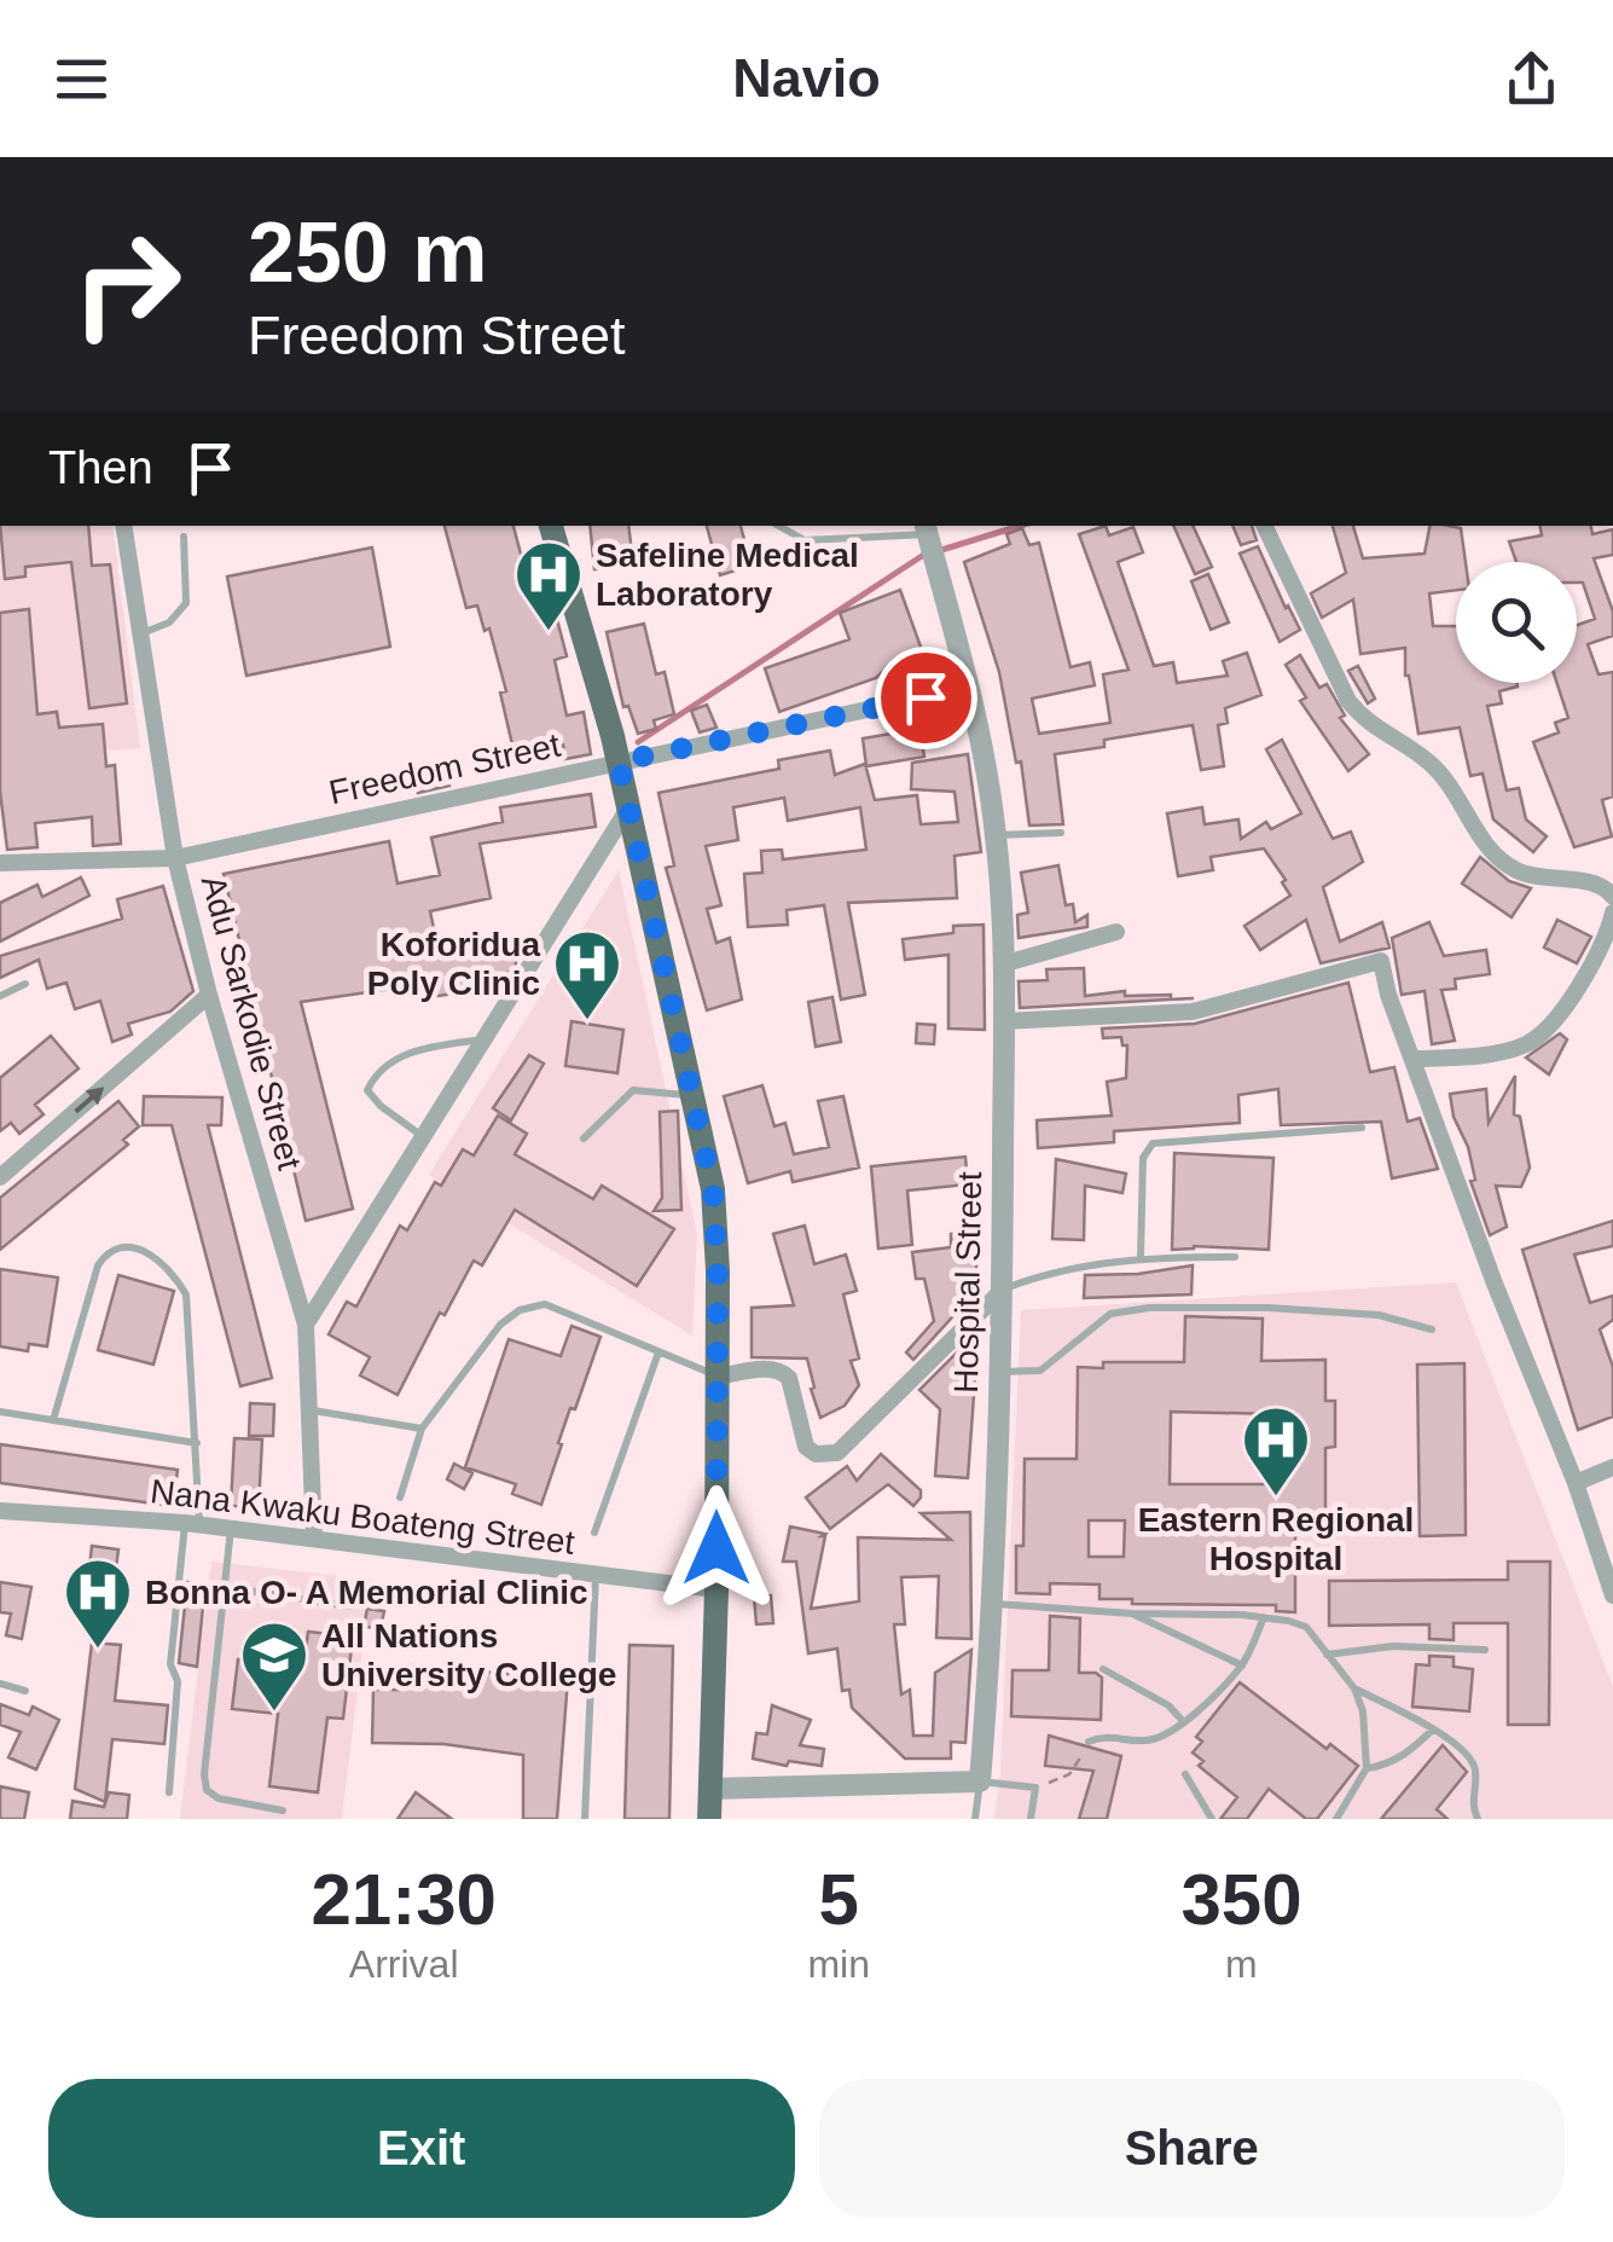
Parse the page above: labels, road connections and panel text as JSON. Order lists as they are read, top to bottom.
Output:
{
  "streets": {
    "street": [
      "Freedom Street",
      "Adu Sarkodie Street",
      "Hospital Street",
      "Nana Kwaku Boateng Street"
    ]
  },
  "crossings": [
    ["Freedom Street", "Adu Sarkodie Street"],
    ["Freedom Street", "Hospital Street"],
    ["Adu Sarkodie Street", "Nana Kwaku Boateng Street"]
  ],
  "places": {
    "hospital": [
      "Safeline Medical Laboratory",
      "Koforidua Poly Clinic",
      "Eastern Regional Hospital",
      "Bonna O- A Memorial Clinic"
    ],
    "school or university": ["All Nations University College"]
  },
  "page": {
    "header": "Navio",
    "turn": ["250 m", "Freedom Street"],
    "then": "Then",
    "eta": [
      "21:30",
      "Arrival",
      "5",
      "min",
      "350",
      "m"
    ],
    "buttons": ["Exit", "Share"]
  }
}
